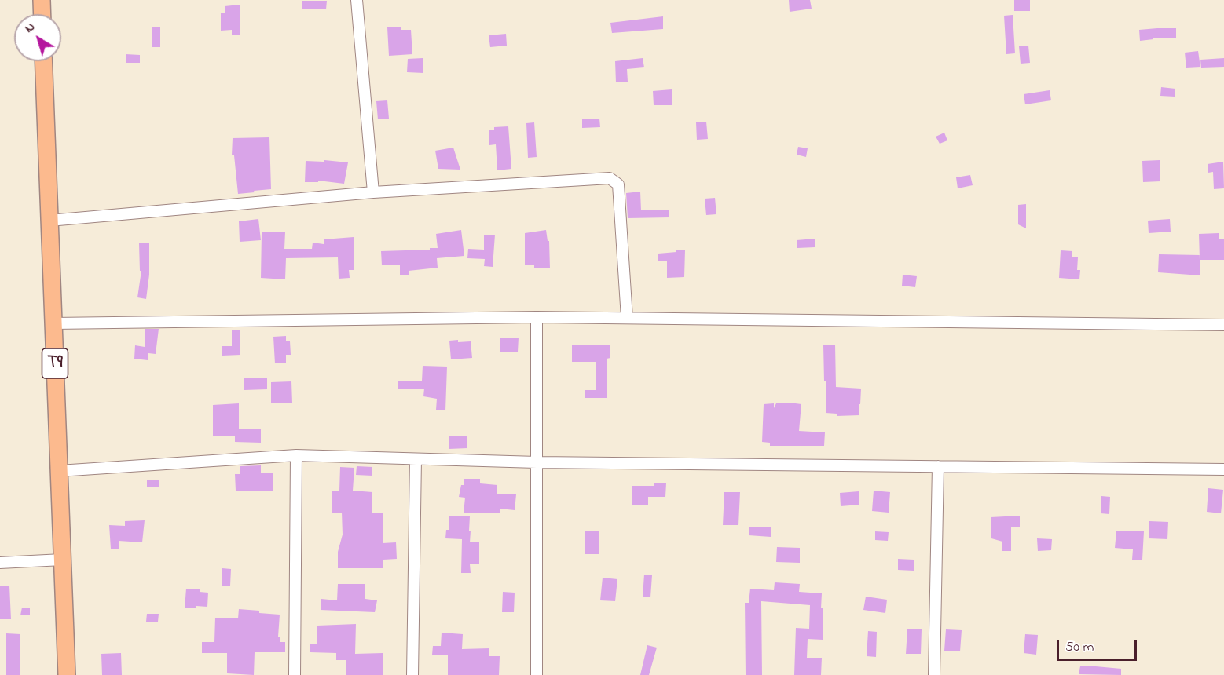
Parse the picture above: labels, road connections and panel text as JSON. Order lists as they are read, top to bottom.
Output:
{
  "streets": {
    "highway": ["T9"]
  },
  "scale_bar": "50 m",
  "north": "top left"
}
